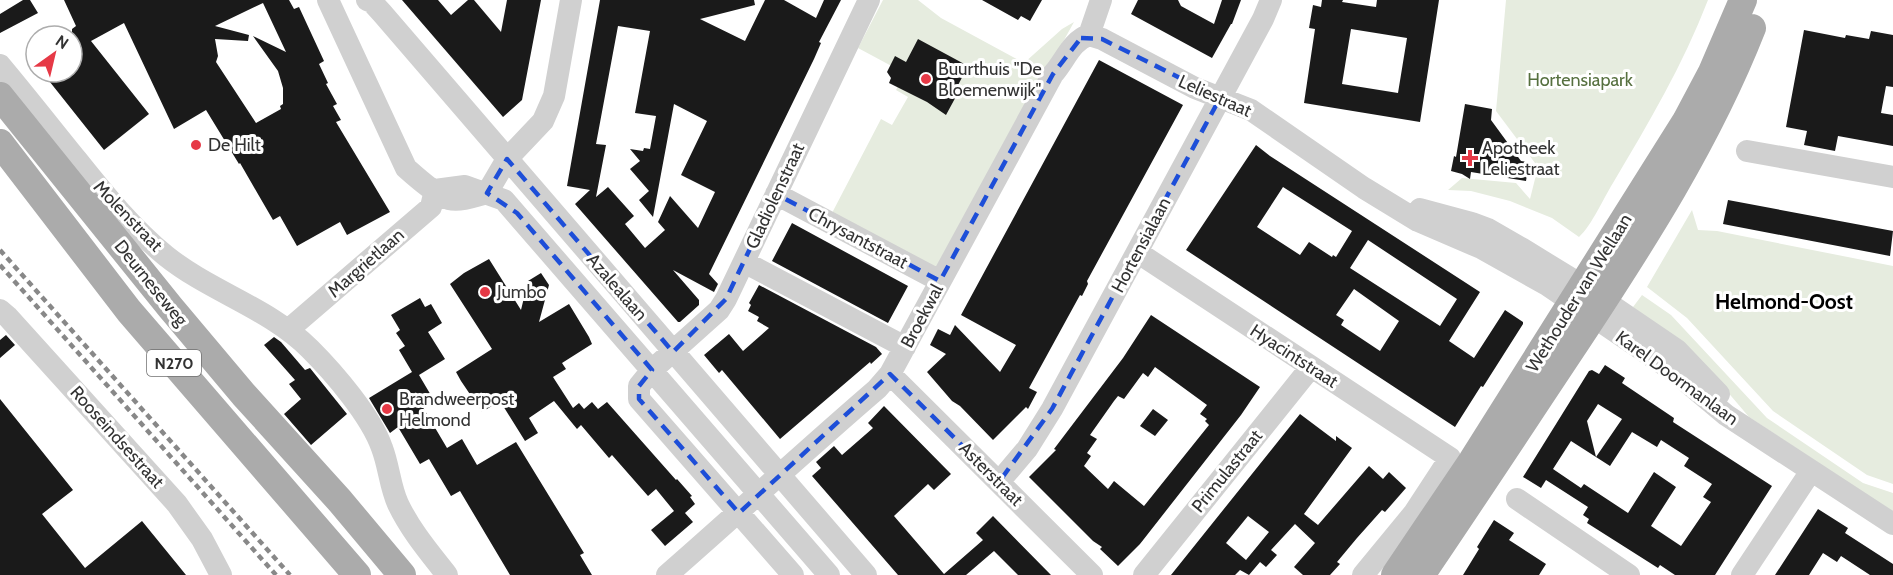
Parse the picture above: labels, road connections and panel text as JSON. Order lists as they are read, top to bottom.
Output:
{
  "streets": {
    "main road": ["Deurneseweg", "Wethouder van Wellaan", "N270"],
    "street": [
      "Leliestraat",
      "Gladiolenstraat",
      "Molenstraat",
      "Chrysantstraat",
      "Hortensialaan",
      "Margrietlaan",
      "Azalealaan",
      "Broekwal",
      "Hyacintstraat",
      "Karel Doormanlaan",
      "Rooseindsestraat",
      "Primulastraat",
      "Asterstraat"
    ]
  },
  "crossings": [
    ["Leliestraat", "Hortensialaan"],
    ["Leliestraat", "Wethouder van Wellaan"],
    ["Leliestraat", "Broekwal"],
    ["Leliestraat", "Karel Doormanlaan"],
    ["Gladiolenstraat", "Chrysantstraat"],
    ["Gladiolenstraat", "Azalealaan"],
    ["Molenstraat", "Margrietlaan"],
    ["Chrysantstraat", "Broekwal"],
    ["Hortensialaan", "Hyacintstraat"],
    ["Hortensialaan", "Asterstraat"],
    ["Azalealaan", "Broekwal"],
    ["Wethouder van Wellaan", "Karel Doormanlaan"],
    ["Broekwal", "Asterstraat"],
    ["Hyacintstraat", "Primulastraat"]
  ],
  "districts": ["Helmond-Oost"],
  "parks": ["Hortensiapark"],
  "places": {
    "other": [
      "Buurthuis \"De Bloemenwijk\"",
      "De Hilt",
      "Jumbo",
      "Brandweerpost Helmond"
    ],
    "health": ["Apotheek Leliestraat"]
  },
  "north": "top right"
}
